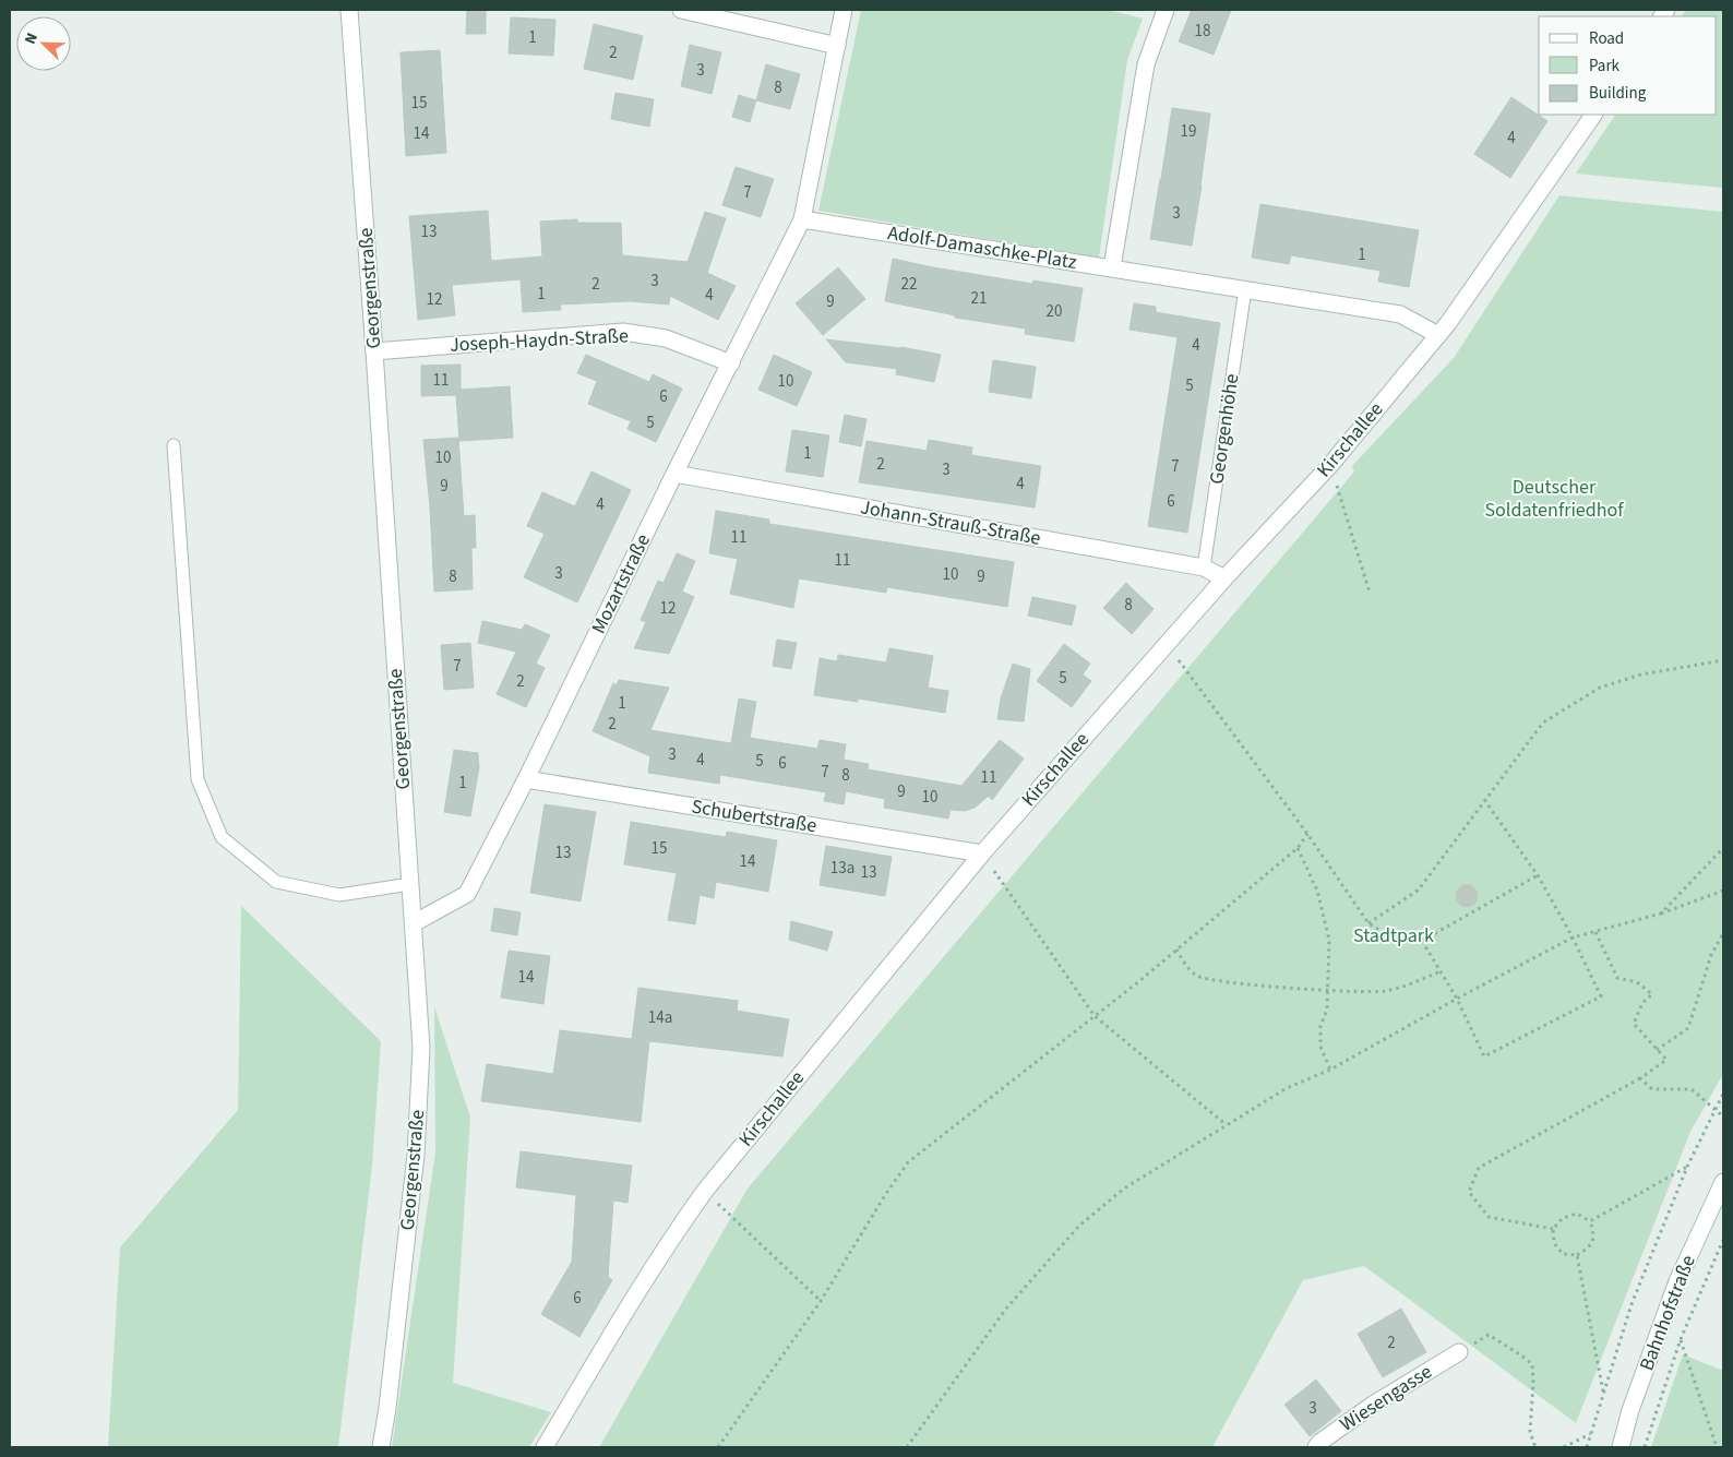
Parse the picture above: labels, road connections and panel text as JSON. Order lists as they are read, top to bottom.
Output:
{
  "streets": {
    "street": [
      "Adolf-Damaschke-Platz",
      "Georgenstraße",
      "Joseph-Haydn-Straße",
      "Kirschallee",
      "Johann-Strauß-Straße",
      "Mozartstraße",
      "Schubertstraße",
      "Bahnhofstraße",
      "Wiesengasse"
    ],
    "lane": ["Georgenhöhe"]
  },
  "crossings": [
    ["Adolf-Damaschke-Platz", "Mozartstraße"],
    ["Georgenstraße", "Joseph-Haydn-Straße"],
    ["Georgenstraße", "Mozartstraße"],
    ["Joseph-Haydn-Straße", "Mozartstraße"],
    ["Georgenhöhe", "Johann-Strauß-Straße"],
    ["Kirschallee", "Johann-Strauß-Straße"],
    ["Kirschallee", "Schubertstraße"],
    ["Johann-Strauß-Straße", "Mozartstraße"],
    ["Mozartstraße", "Schubertstraße"]
  ],
  "parks": ["Deutscher Soldatenfriedhof", "Stadtpark"],
  "house_numbers": [
    "18",
    "1",
    "2",
    "3",
    "8",
    "15",
    "19",
    "14",
    "4",
    "7",
    "3",
    "13",
    "1",
    "3",
    "2",
    "22",
    "1",
    "4",
    "21",
    "12",
    "9",
    "20",
    "4",
    "11",
    "10",
    "5",
    "6",
    "5",
    "1",
    "10",
    "2",
    "7",
    "3",
    "4",
    "9",
    "6",
    "4",
    "11",
    "11",
    "3",
    "10",
    "8",
    "9",
    "8",
    "12",
    "7",
    "5",
    "2",
    "1",
    "2",
    "3",
    "4",
    "5",
    "6",
    "7",
    "8",
    "11",
    "1",
    "9",
    "10",
    "15",
    "13",
    "14",
    "13a",
    "13",
    "14",
    "14a",
    "6",
    "2",
    "3"
  ],
  "legend": ["Road", "Park", "Building"],
  "north": "top left"
}
